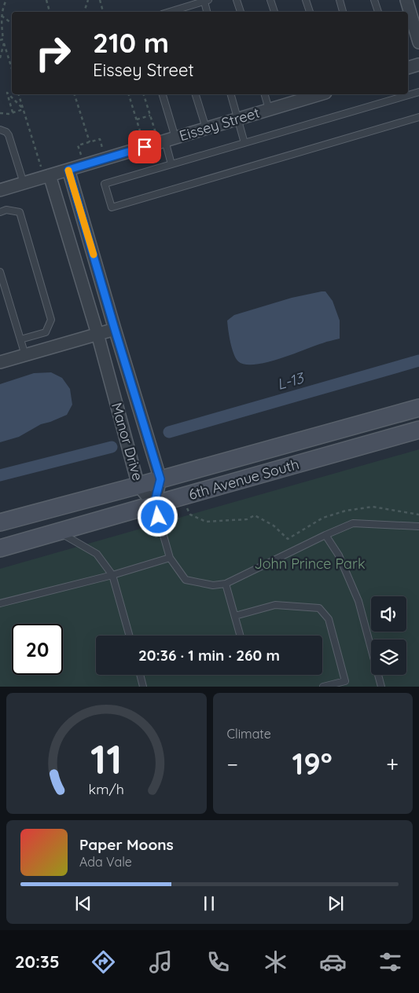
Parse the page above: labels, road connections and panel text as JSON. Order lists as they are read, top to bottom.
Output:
{
  "streets": {
    "street": ["Eissey Street", "Manor Drive", "6th Avenue South"]
  },
  "crossings": [
    ["Eissey Street", "Manor Drive"],
    ["Manor Drive", "6th Avenue South"]
  ],
  "water": ["L-13"],
  "parks": ["John Prince Park"],
  "page": {
    "turn": ["210 m", "Eissey Street"],
    "limit": "20",
    "trip": "20:36 · 1 min · 260 m",
    "tile": "Climate",
    "heat": ["−", "19°", "+"],
    "song": ["Paper Moons", "Ada Vale"],
    "tabs": "20:35",
    "gauge": ["11", "km/h"]
  }
}
